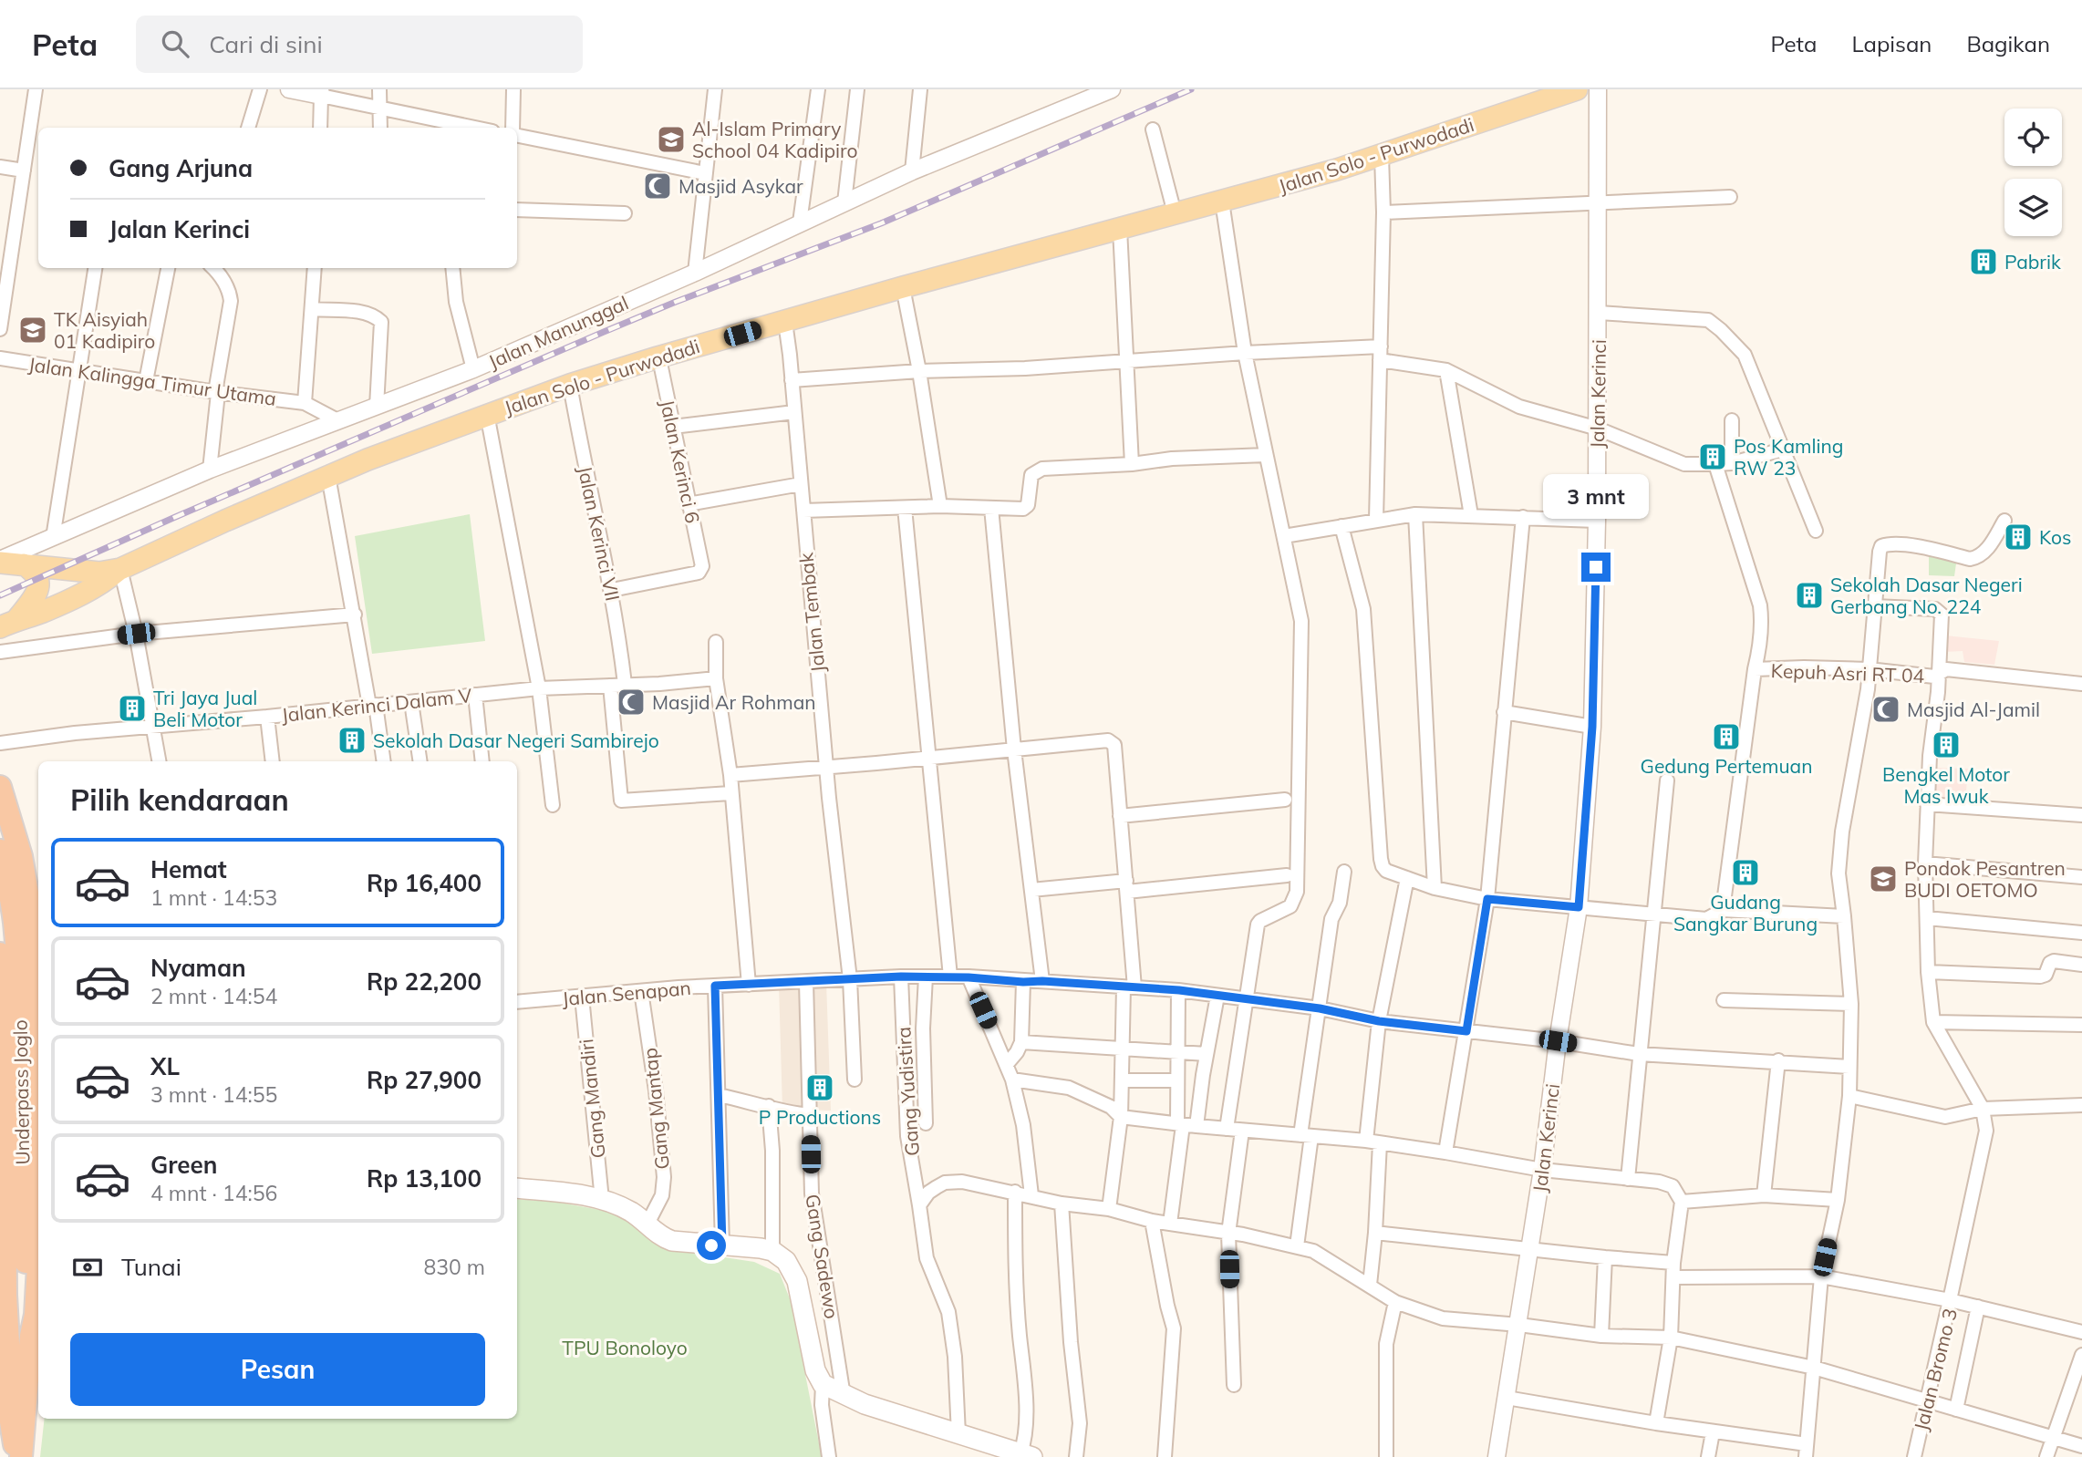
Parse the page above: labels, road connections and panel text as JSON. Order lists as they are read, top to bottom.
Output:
{
  "streets": {
    "highway": ["Underpass Joglo"],
    "main road": ["Jalan Solo - Purwodadi"],
    "street": [
      "Jalan Manunggal",
      "Jalan Kalingga Timur Utama",
      "Jalan Kerinci",
      "Jalan Kerinci 6",
      "Jalan Kerinci VII",
      "Jalan Tembak",
      "Kepuh Asri RT 04",
      "Jalan Kerinci Dalam V",
      "Jalan Senapan",
      "Gang Yudistira",
      "Gang Mandiri",
      "Gang Mantap",
      "Gang Sadewo",
      "Jalan Bromo 3"
    ]
  },
  "crossings": [
    ["Jalan Solo - Purwodadi", "Jalan Manunggal"],
    ["Jalan Solo - Purwodadi", "Jalan Kerinci 6"],
    ["Jalan Solo - Purwodadi", "Jalan Kerinci VII"],
    ["Jalan Solo - Purwodadi", "Jalan Tembak"],
    ["Jalan Kerinci", "Jalan Senapan"],
    ["Jalan Kerinci 6", "Jalan Kerinci VII"],
    ["Jalan Kerinci VII", "Jalan Kerinci Dalam V"],
    ["Jalan Tembak", "Jalan Senapan"],
    ["Jalan Senapan", "Gang Yudistira"],
    ["Jalan Senapan", "Gang Mandiri"],
    ["Jalan Senapan", "Gang Mantap"],
    ["Jalan Senapan", "Gang Sadewo"]
  ],
  "parks": ["TPU Bonoloyo"],
  "places": {
    "school or university": ["Al-Islam Primary School 04 Kadipiro", "TK Aisyiah 01 Kadipiro", "Pondok Pesantren BUDI OETOMO"],
    "mosque": ["Masjid Asykar", "Masjid Ar Rohman", "Masjid Al-Jamil"],
    "building": [
      "Pabrik",
      "Pos Kamling RW 23",
      "Kos",
      "Sekolah Dasar Negeri Gerbang No. 224",
      "Tri Jaya Jual Beli Motor",
      "Gedung Pertemuan",
      "Sekolah Dasar Negeri Sambirejo",
      "Bengkel Motor Mas Iwuk",
      "Gudang Sangkar Burung",
      "P Productions"
    ]
  },
  "page": {
    "header": "Peta",
    "search": "Cari di sini",
    "nav": ["Peta", "Lapisan", "Bagikan"],
    "banner": ["Gang Arjuna", "Jalan Kerinci"],
    "bubble": "3 mnt",
    "heading": "Pilih kendaraan",
    "list": [
      {
        "name": "Hemat",
        "note": "1 mnt · 14:53",
        "value": "Rp 16,400"
      },
      {
        "name": "Nyaman",
        "note": "2 mnt · 14:54",
        "value": "Rp 22,200"
      },
      {
        "name": "XL",
        "note": "3 mnt · 14:55",
        "value": "Rp 27,900"
      },
      {
        "name": "Green",
        "note": "4 mnt · 14:56",
        "value": "Rp 13,100"
      }
    ],
    "pay": ["Tunai", "830 m"],
    "buttons": "Pesan"
  }
}
